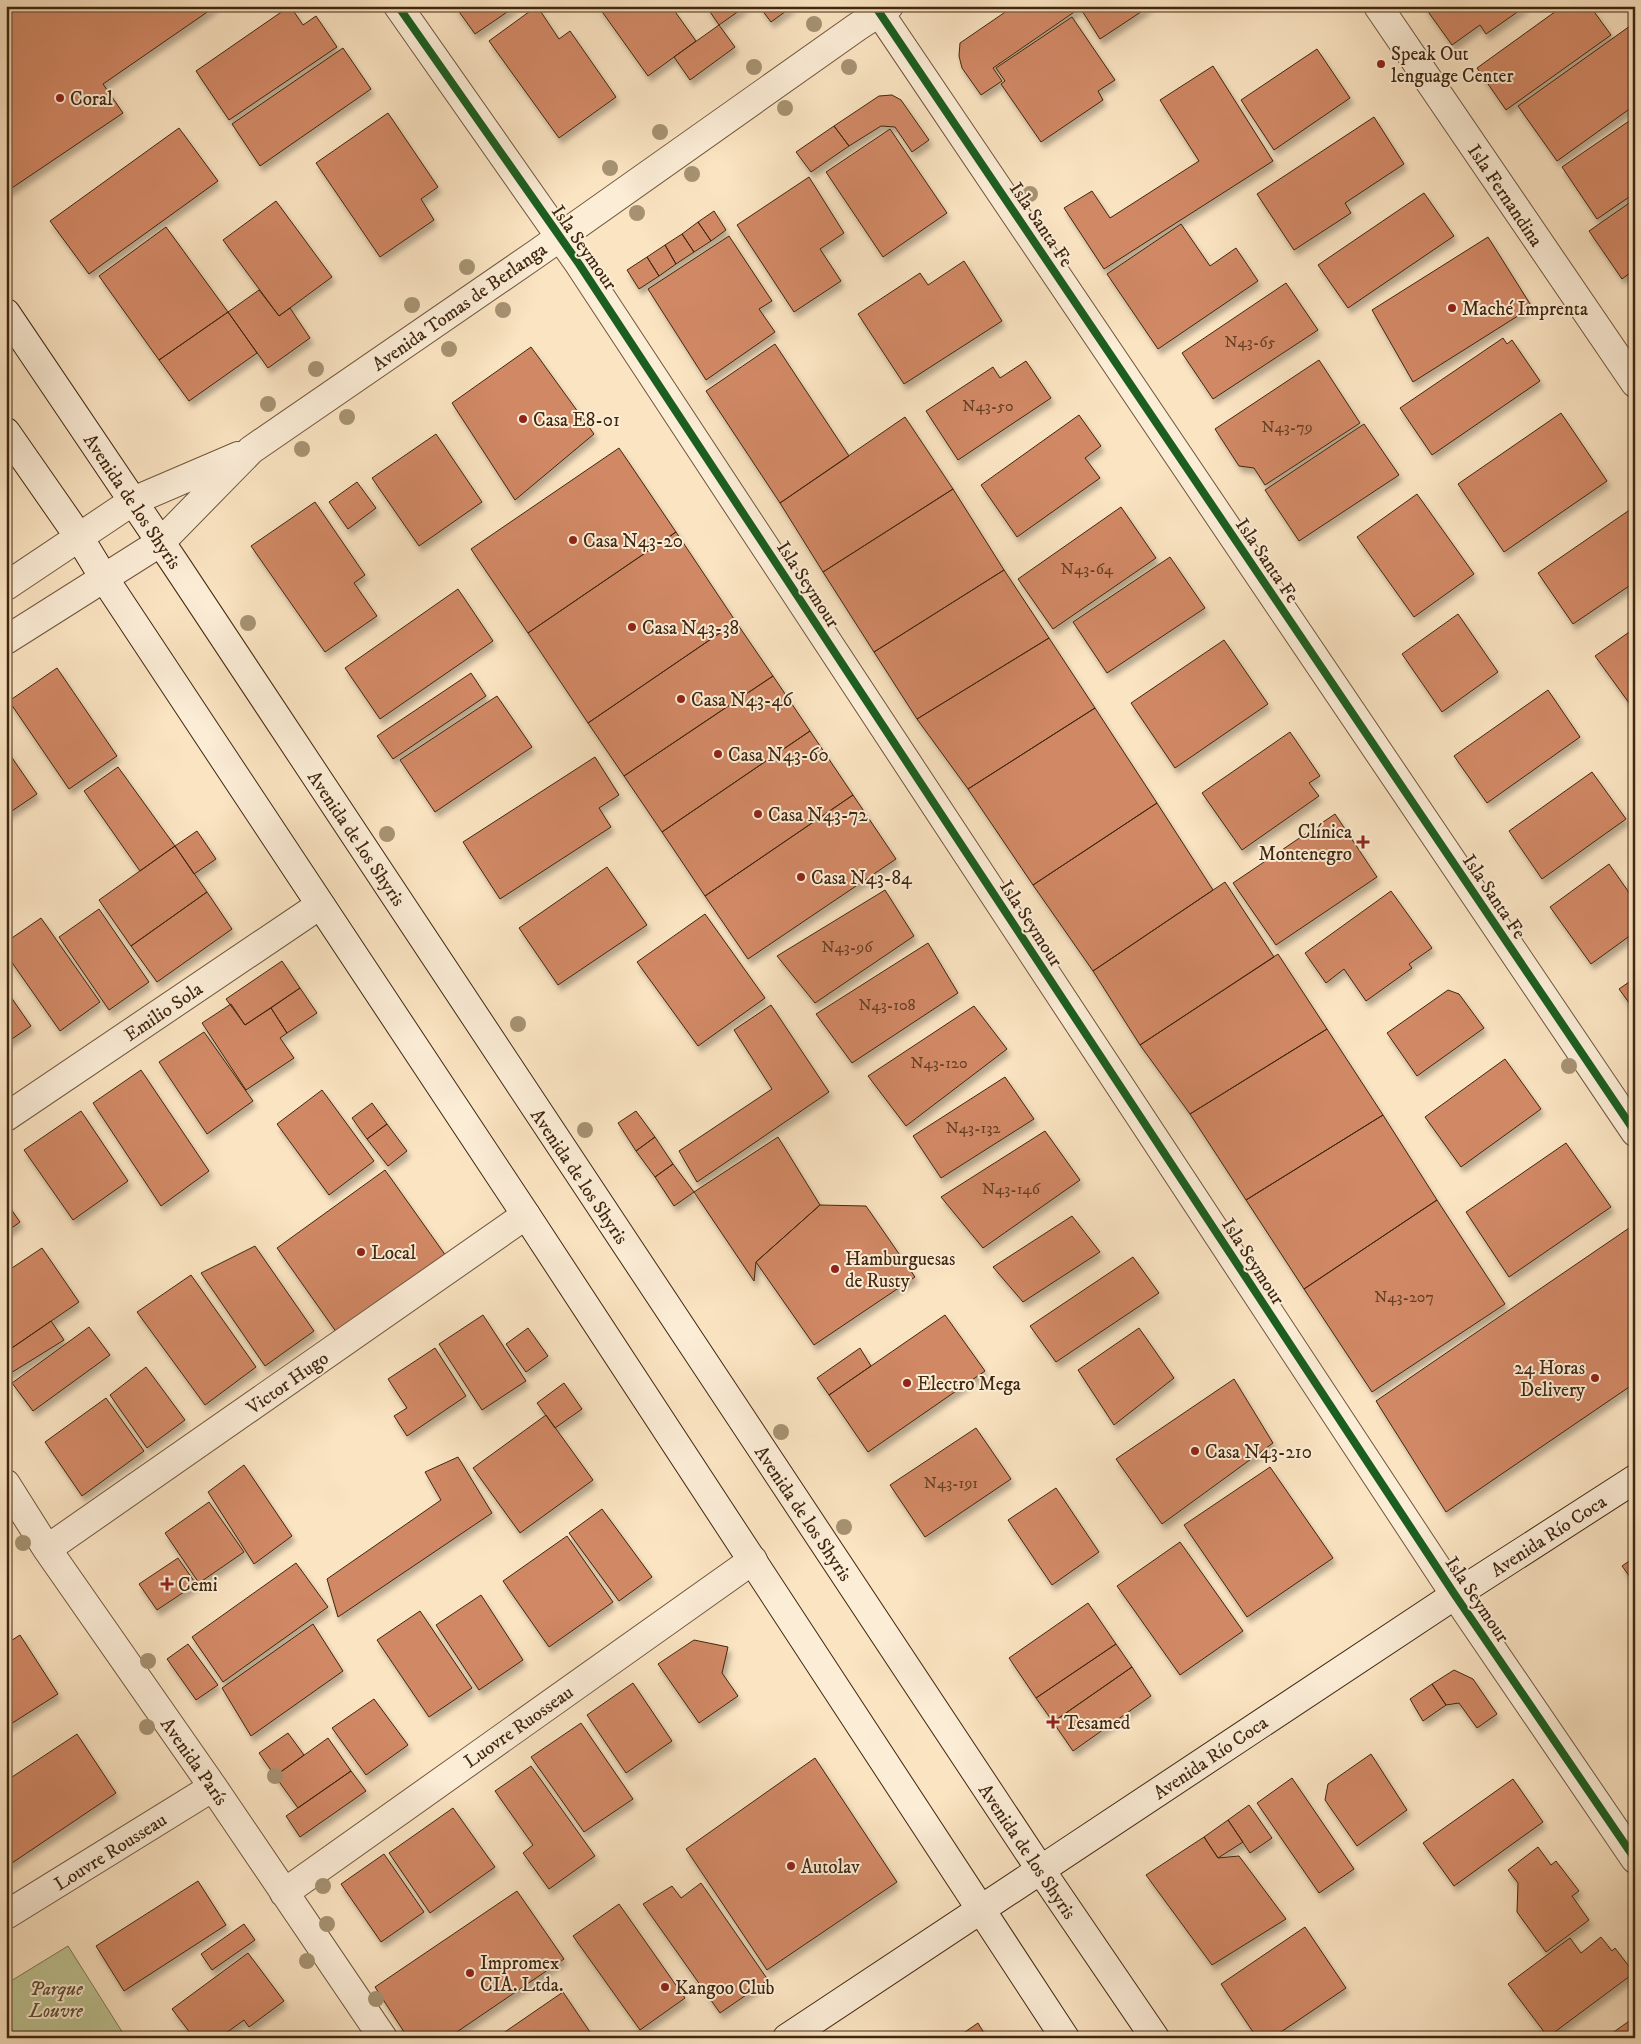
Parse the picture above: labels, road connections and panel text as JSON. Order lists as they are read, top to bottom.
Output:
{
  "streets": {
    "street": [
      "Isla Fernandina",
      "Isla Santa Fe",
      "Isla Seymour",
      "Avenida Tomas de Berlanga",
      "Avenida de los Shyris",
      "Emilio Sola",
      "Victor Hugo",
      "Avenida Río Coca",
      "Luovre Ruosseau",
      "Avenida París",
      "Louvre Rousseau"
    ]
  },
  "crossings": [
    ["Isla Santa Fe", "Avenida Tomas de Berlanga"],
    ["Isla Seymour", "Avenida Tomas de Berlanga"],
    ["Isla Seymour", "Avenida Río Coca"],
    ["Avenida Tomas de Berlanga", "Avenida de los Shyris"],
    ["Avenida de los Shyris", "Avenida Río Coca"],
    ["Victor Hugo", "Avenida París"],
    ["Luovre Ruosseau", "Avenida París"],
    ["Avenida París", "Louvre Rousseau"]
  ],
  "parks": ["Parque Louvre"],
  "places": {
    "other": [
      "Speak Out lenguage Center",
      "Coral",
      "Maché Imprenta",
      "Casa E8-01",
      "Casa N43-20",
      "Casa N43-38",
      "Casa N43-46",
      "Casa N43-60",
      "Casa N43-72",
      "Casa N43-84",
      "Local",
      "Hamburguesas de Rusty",
      "24 Horas Delivery",
      "Electro Mega",
      "Casa N43-210",
      "Autolav",
      "Impromex CIA. Ltda.",
      "Kangoo Club"
    ],
    "health": ["Clínica Montenegro", "Cemi", "Tesamed"]
  },
  "house_numbers": [
    "N43-65",
    "N43-50",
    "N43-79",
    "N43-64",
    "N43-96",
    "N43-108",
    "N43-120",
    "N43-132",
    "N43-146",
    "N43-207",
    "N43-191"
  ]
}
